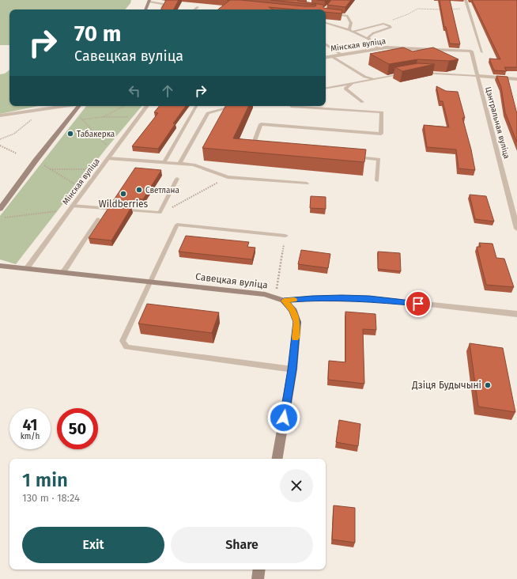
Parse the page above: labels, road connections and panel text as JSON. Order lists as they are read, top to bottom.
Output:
{
  "streets": {
    "main road": ["Савецкая вуліца"],
    "street": ["Мінская вуліца", "Цэнтральная вуліца"]
  },
  "crossings": [
    ["Мінская вуліца", "Цэнтральная вуліца"],
    ["Мінская вуліца", "Савецкая вуліца"]
  ],
  "places": [
    "Табакерка",
    "Светлана",
    "Wildberries",
    "Дзіця Будычыні"
  ],
  "page": {
    "turn": ["70 m", "Савецкая вуліца"],
    "speed": "41 km/h",
    "limit": "50",
    "heading": ["1 min", "130 m · 18:24"],
    "buttons": ["Exit", "Share"]
  }
}
